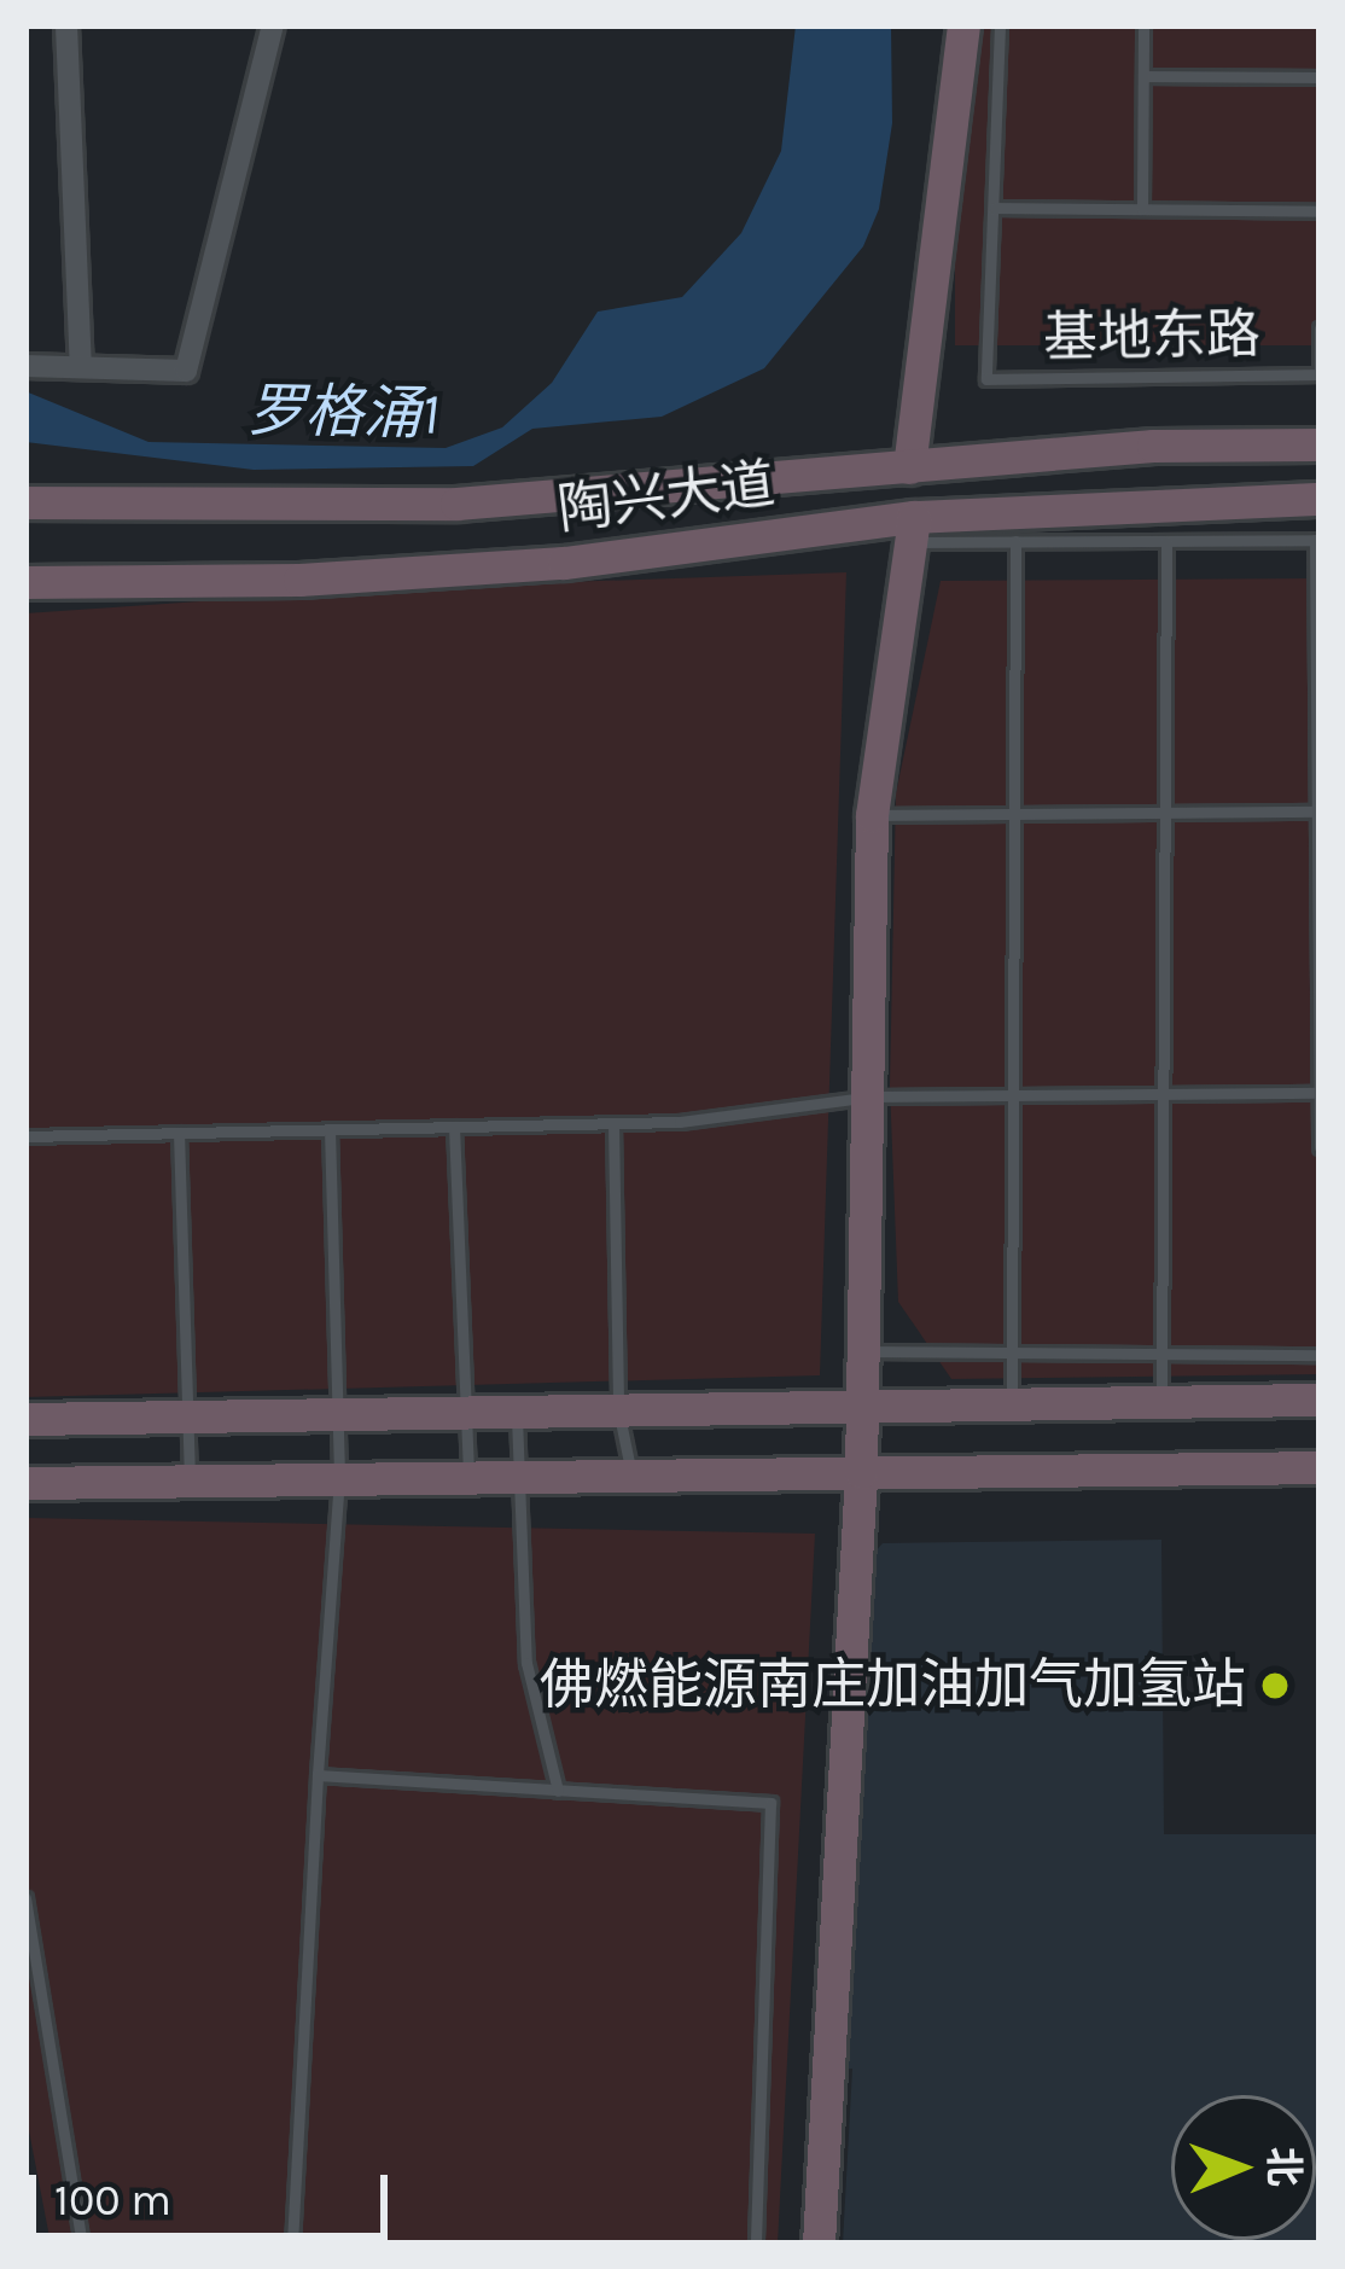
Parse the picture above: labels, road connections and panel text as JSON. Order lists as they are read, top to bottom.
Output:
{
  "streets": {
    "street": ["陶兴大道"],
    "lane": ["基地东路"]
  },
  "water": ["罗格涌1"],
  "places": ["佛燃能源南庄加油加气加氢站"],
  "scale_bar": "100 m",
  "north": "right"
}
